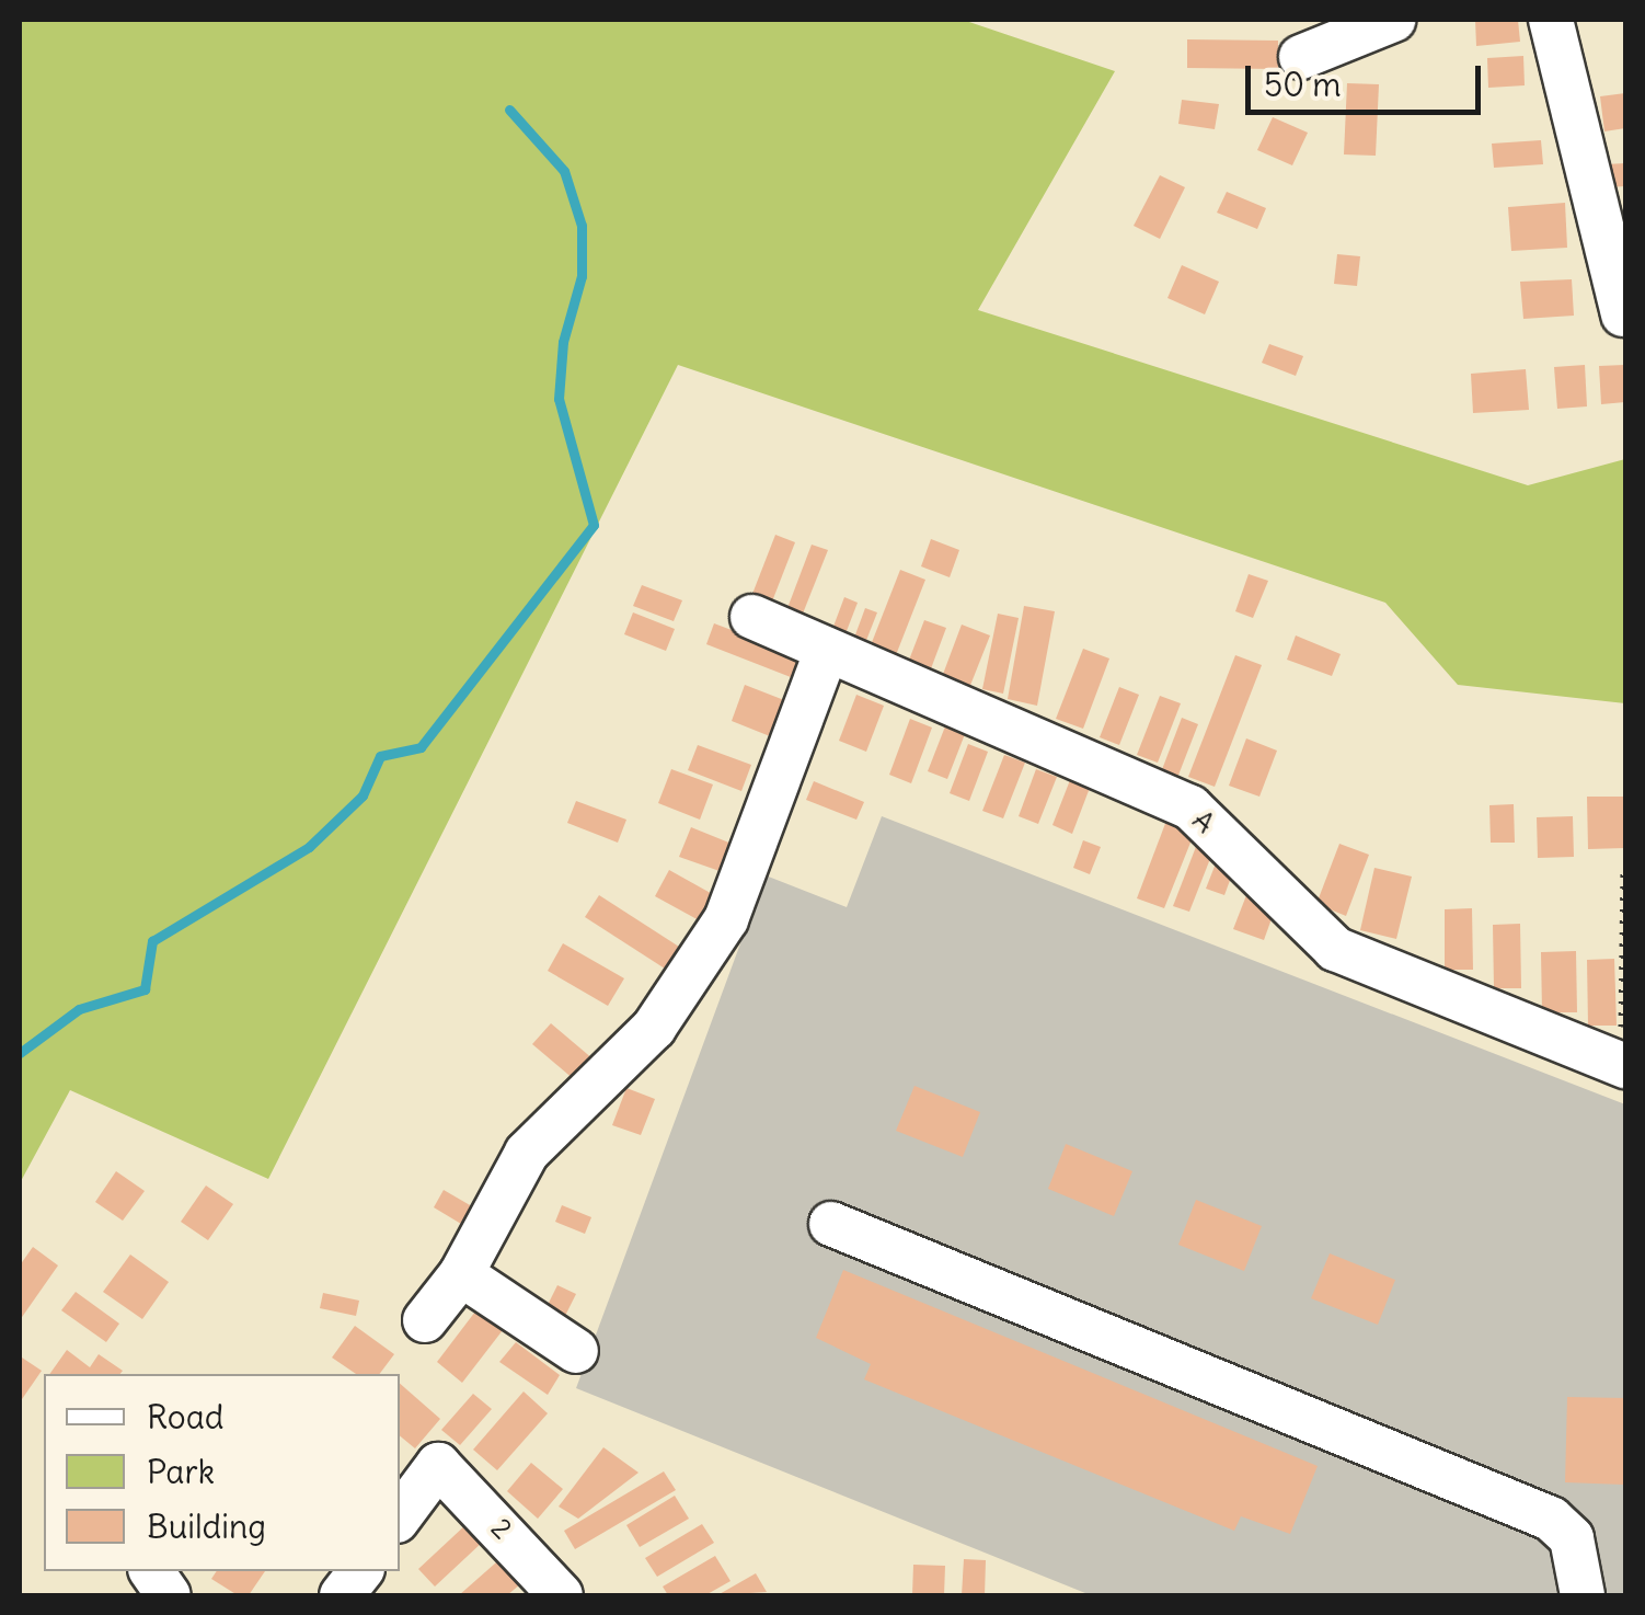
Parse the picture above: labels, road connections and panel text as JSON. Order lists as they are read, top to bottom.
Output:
{
  "streets": {
    "street": ["A", "2"]
  },
  "legend": ["Road", "Park", "Building"],
  "scale_bar": "50 m"
}
